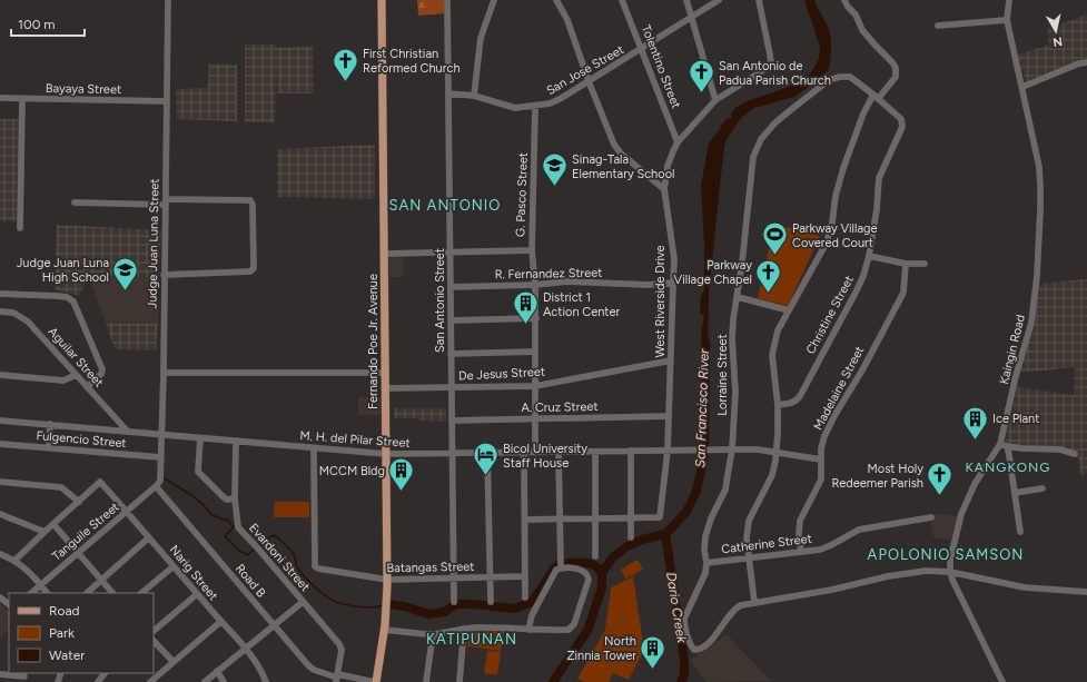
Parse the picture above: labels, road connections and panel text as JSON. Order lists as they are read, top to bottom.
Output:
{
  "streets": {
    "main road": ["Fernando Poe Jr. Avenue"],
    "street": [
      "Tolentino Street",
      "San Jose Street",
      "Bayaya Street",
      "G. Pasco Street",
      "Judge Juan Luna Street",
      "R. Fernandez Street",
      "San Antonio Street",
      "West Riverside Drive",
      "Christine Street",
      "Kaingin Road",
      "Aguilar Street",
      "De Jesus Street",
      "Lorraine Street",
      "Madelaine Street",
      "A. Cruz Street",
      "Fulgencio Street",
      "M. H. del Pilar Street",
      "Tanguile Street",
      "Catherine Street",
      "Evardoni Street",
      "Batangas Street",
      "Narig Street",
      "Road B"
    ]
  },
  "crossings": [
    ["Tolentino Street", "San Jose Street"],
    ["Tolentino Street", "West Riverside Drive"],
    ["San Jose Street", "G. Pasco Street"],
    ["San Jose Street", "San Antonio Street"],
    ["Bayaya Street", "Judge Juan Luna Street"],
    ["G. Pasco Street", "R. Fernandez Street"],
    ["G. Pasco Street", "De Jesus Street"],
    ["G. Pasco Street", "A. Cruz Street"],
    ["G. Pasco Street", "M. H. del Pilar Street"],
    ["Judge Juan Luna Street", "Fulgencio Street"],
    ["Judge Juan Luna Street", "M. H. del Pilar Street"],
    ["Judge Juan Luna Street", "Tanguile Street"],
    ["Judge Juan Luna Street", "Road B"],
    ["R. Fernandez Street", "San Antonio Street"],
    ["R. Fernandez Street", "West Riverside Drive"],
    ["San Antonio Street", "De Jesus Street"],
    ["San Antonio Street", "A. Cruz Street"],
    ["San Antonio Street", "M. H. del Pilar Street"],
    ["San Antonio Street", "Batangas Street"],
    ["West Riverside Drive", "De Jesus Street"],
    ["West Riverside Drive", "A. Cruz Street"],
    ["West Riverside Drive", "M. H. del Pilar Street"],
    ["Christine Street", "Lorraine Street"],
    ["Fernando Poe Jr. Avenue", "De Jesus Street"],
    ["Fernando Poe Jr. Avenue", "M. H. del Pilar Street"],
    ["Fernando Poe Jr. Avenue", "Batangas Street"],
    ["Fernando Poe Jr. Avenue", "Road B"],
    ["Aguilar Street", "M. H. del Pilar Street"],
    ["Lorraine Street", "M. H. del Pilar Street"],
    ["Lorraine Street", "Catherine Street"],
    ["Madelaine Street", "M. H. del Pilar Street"],
    ["Madelaine Street", "Catherine Street"],
    ["M. H. del Pilar Street", "Evardoni Street"],
    ["M. H. del Pilar Street", "Batangas Street"],
    ["Tanguile Street", "Narig Street"],
    ["Tanguile Street", "Road B"],
    ["Evardoni Street", "Road B"]
  ],
  "districts": [
    "SAN ANTONIO",
    "KANGKONG",
    "APOLONIO SAMSON",
    "KATIPUNAN"
  ],
  "water": ["San Francisco River", "Dario Creek"],
  "places": {
    "church": [
      "First Christian Reformed Church",
      "San Antonio de Padua Parish Church",
      "Parkway Village Chapel",
      "Most Holy Redeemer Parish"
    ],
    "school or university": ["Sinag-Tala Elementary School", "Judge Juan Luna High School"],
    "sports": ["Parkway Village Covered Court"],
    "building": [
      "District 1 Action Center",
      "Ice Plant",
      "MCCM Bldg",
      "North Zinnia Tower"
    ],
    "hotel": ["Bicol University Staff House"]
  },
  "legend": ["Road", "Park", "Water"],
  "scale_bar": "100 m",
  "north": "bottom"
}
